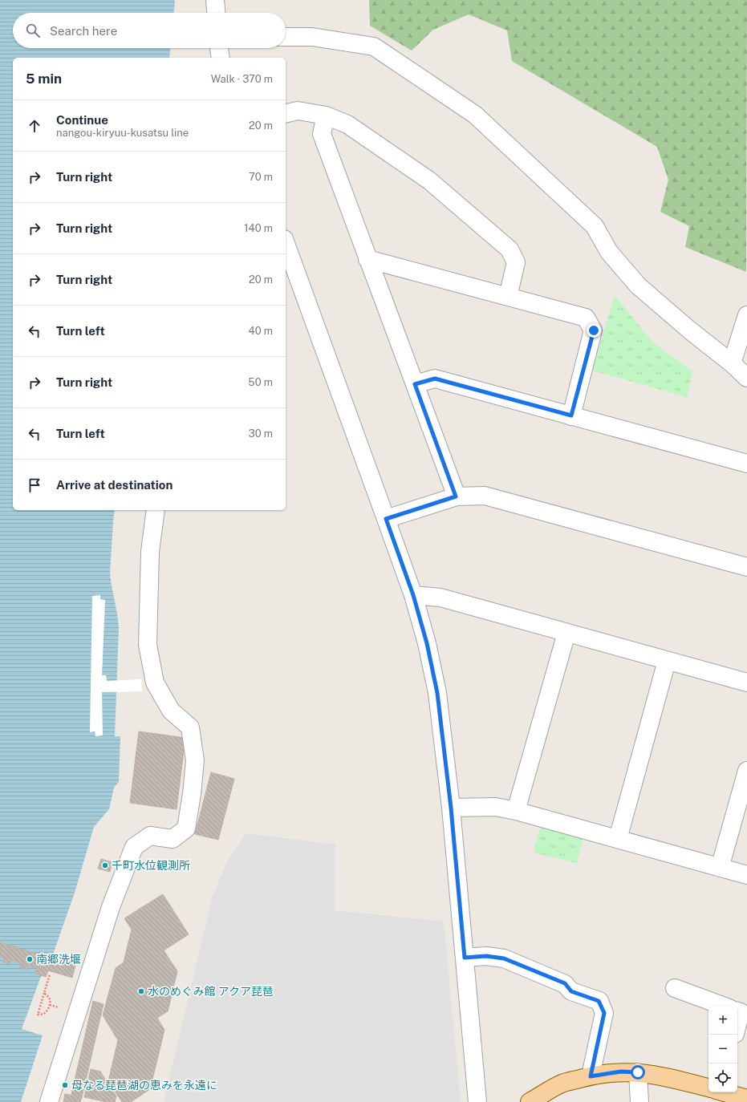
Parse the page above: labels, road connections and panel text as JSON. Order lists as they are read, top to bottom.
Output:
{
  "places": [
    "千町水位観測所",
    "南郷洗堰",
    "水のめぐみ館 アクア琵琶",
    "母なる琵琶湖の恵みを永遠に"
  ],
  "page": {
    "search": "Search here",
    "heading": ["5 min", "Walk · 370 m"],
    "list": [
      ["Continue", "nangou-kiryuu-kusatsu line", "20 m"],
      ["Turn right", "70 m"],
      ["Turn right", "140 m"],
      ["Turn right", "20 m"],
      ["Turn left", "40 m"],
      ["Turn right", "50 m"],
      ["Turn left", "30 m"],
      "Arrive at destination"
    ],
    "map_buttons": ["+", "−"]
  }
}
